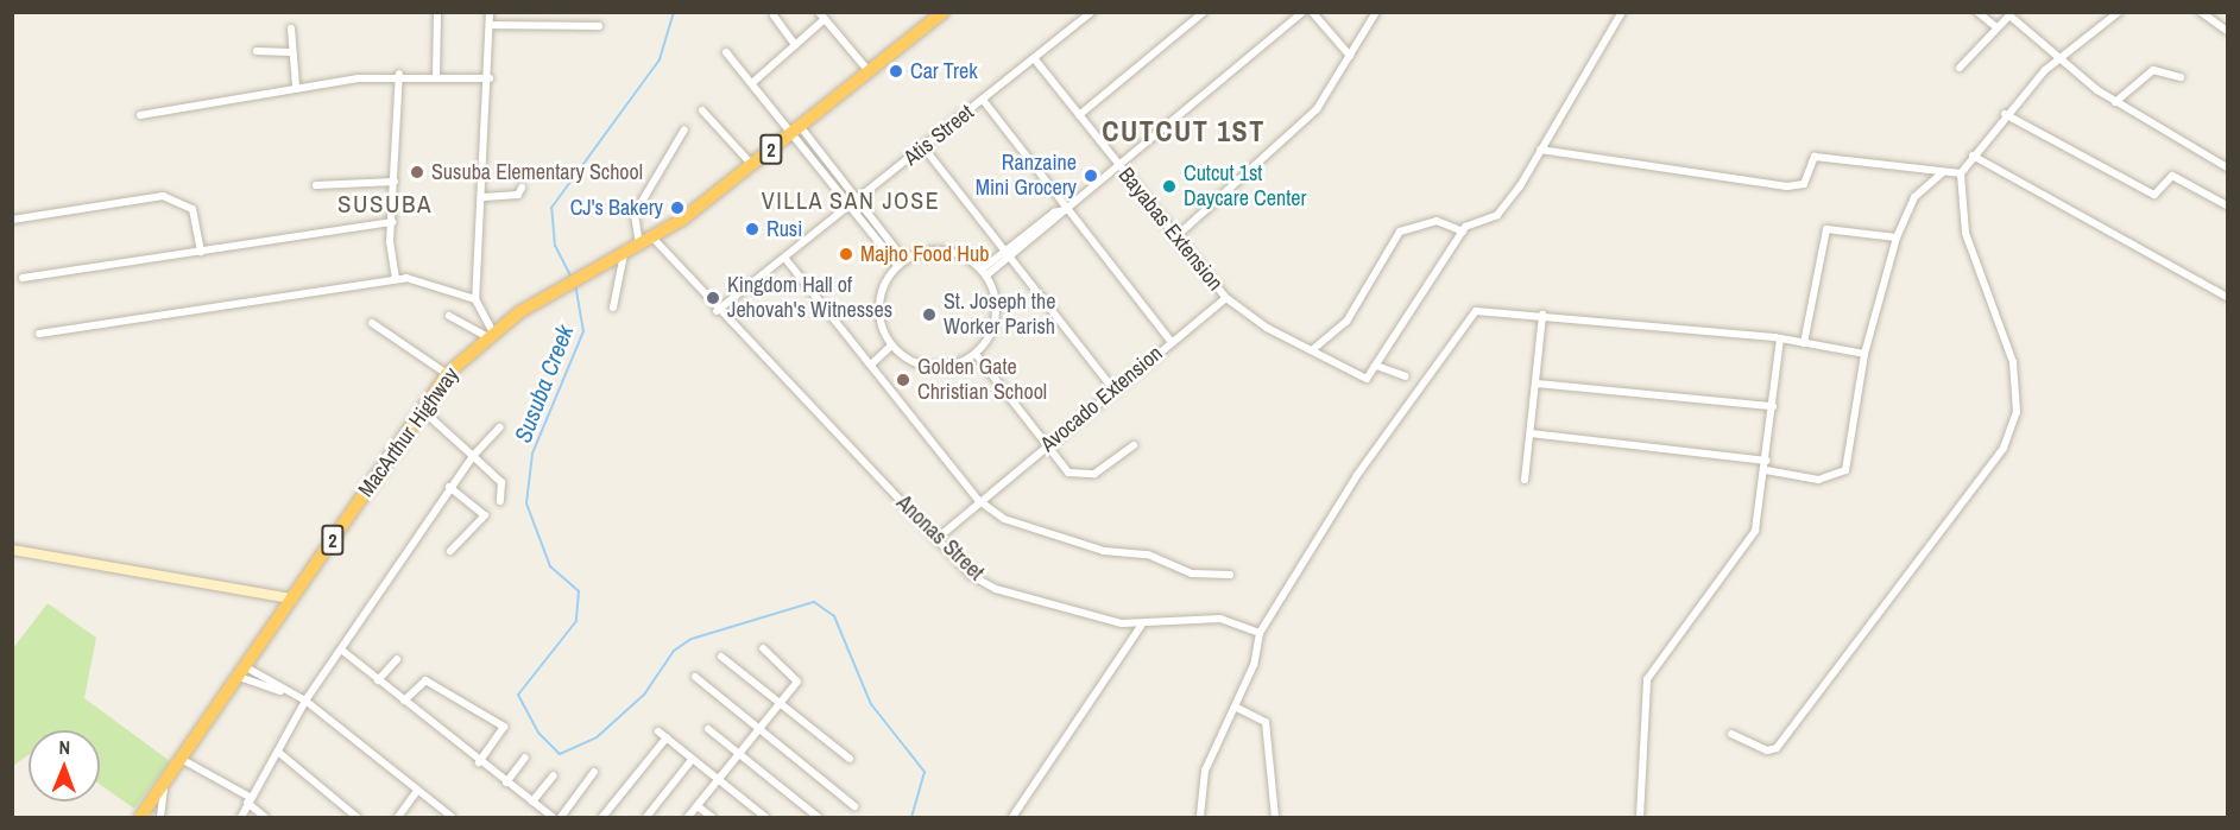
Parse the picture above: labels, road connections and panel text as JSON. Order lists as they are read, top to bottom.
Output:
{
  "streets": {
    "highway": ["2", "MacArthur Highway"],
    "street": [
      "Atis Street",
      "Bayabas Extension",
      "Avocado Extension",
      "Anonas Street"
    ]
  },
  "crossings": [
    ["Atis Street", "Bayabas Extension"],
    ["Atis Street", "Anonas Street"],
    ["Bayabas Extension", "Avocado Extension"],
    ["Avocado Extension", "Anonas Street"],
    ["MacArthur Highway", "Anonas Street"]
  ],
  "districts": ["CUTCUT 1ST", "VILLA SAN JOSE", "SUSUBA"],
  "water": ["Susuba Creek"],
  "places": [
    "Car Trek",
    "Susuba Elementary School",
    "Ranzaine Mini Grocery",
    "Cutcut 1st Daycare Center",
    "CJ's Bakery",
    "Rusi",
    "Majho Food Hub",
    "Kingdom Hall of Jehovah's Witnesses",
    "St. Joseph the Worker Parish",
    "Golden Gate Christian School"
  ],
  "north": "top"
}
